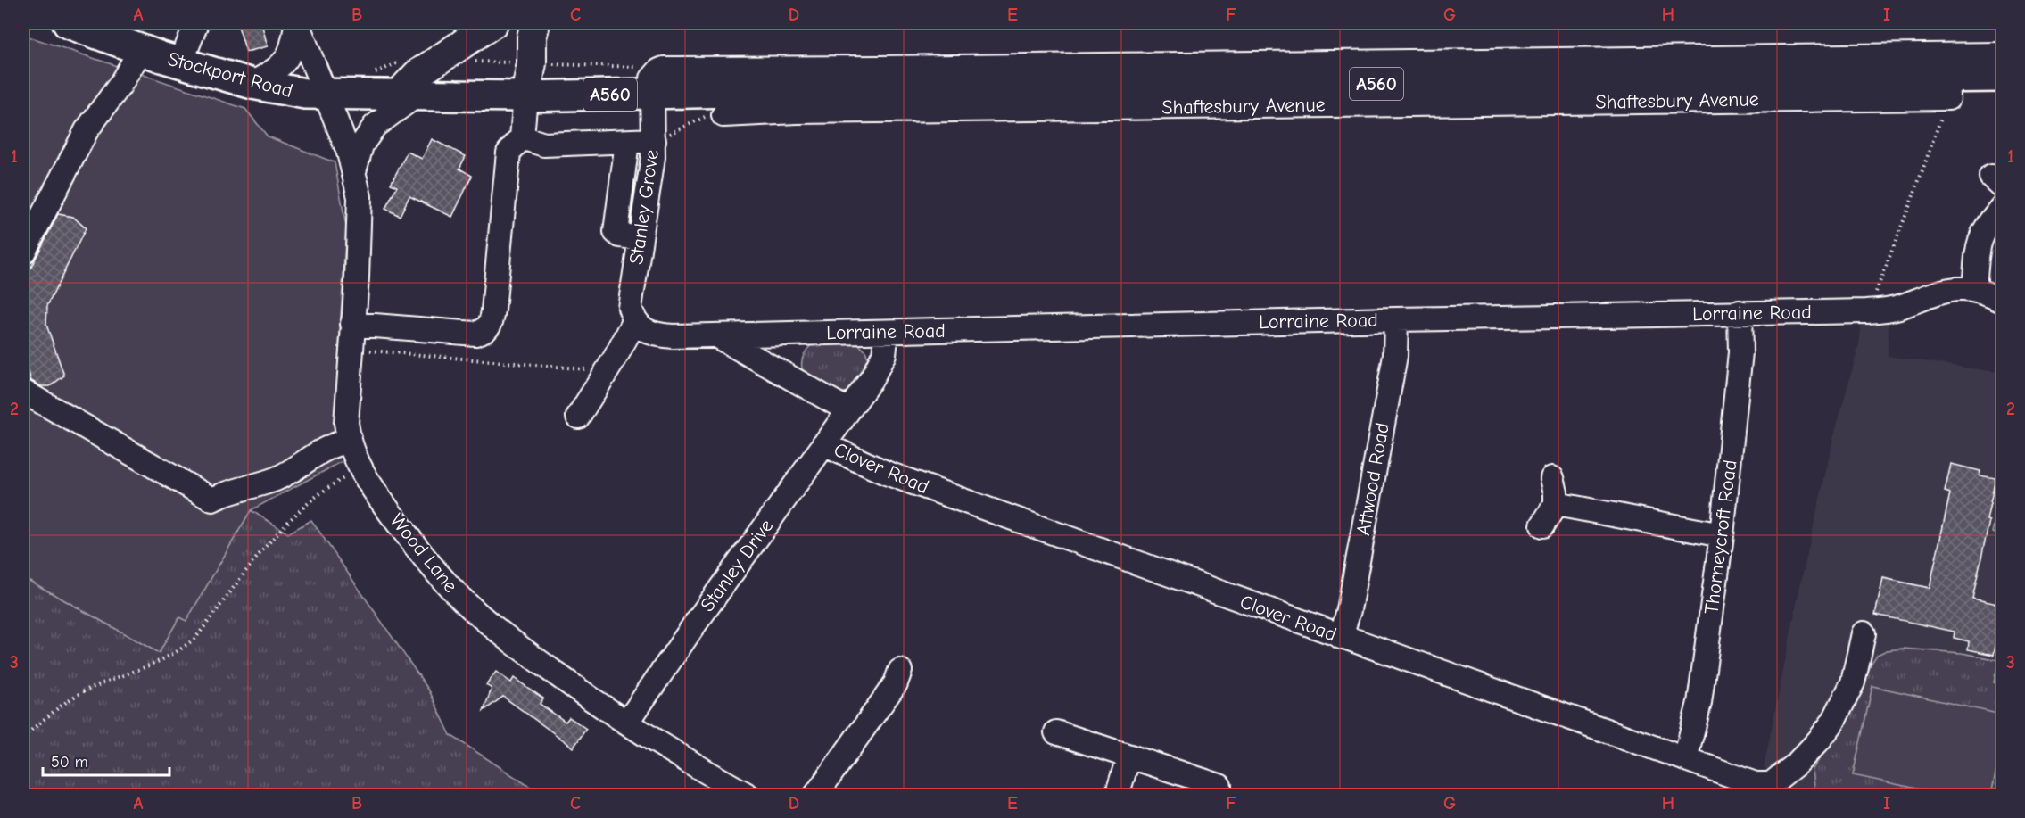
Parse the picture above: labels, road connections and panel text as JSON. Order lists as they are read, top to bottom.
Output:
{
  "streets": {
    "highway": ["Stockport Road", "A560", "Shaftesbury Avenue"],
    "street": [
      "Stanley Grove",
      "Lorraine Road",
      "Clover Road",
      "Attwood Road",
      "Thorneycroft Road",
      "Wood Lane",
      "Stanley Drive"
    ]
  },
  "crossings": [
    ["Stockport Road", "Shaftesbury Avenue"],
    ["Stockport Road", "Wood Lane"],
    ["Shaftesbury Avenue", "Stanley Grove"],
    ["Stanley Grove", "Lorraine Road"],
    ["Lorraine Road", "Attwood Road"],
    ["Lorraine Road", "Thorneycroft Road"],
    ["Lorraine Road", "Stanley Drive"],
    ["Clover Road", "Attwood Road"],
    ["Clover Road", "Thorneycroft Road"],
    ["Clover Road", "Stanley Drive"],
    ["Wood Lane", "Stanley Drive"]
  ],
  "scale_bar": "50 m",
  "grid": {
    "columns": [
      "A",
      "B",
      "C",
      "D",
      "E",
      "F",
      "G",
      "H",
      "I"
    ],
    "rows": ["1", "2", "3"]
  }
}
